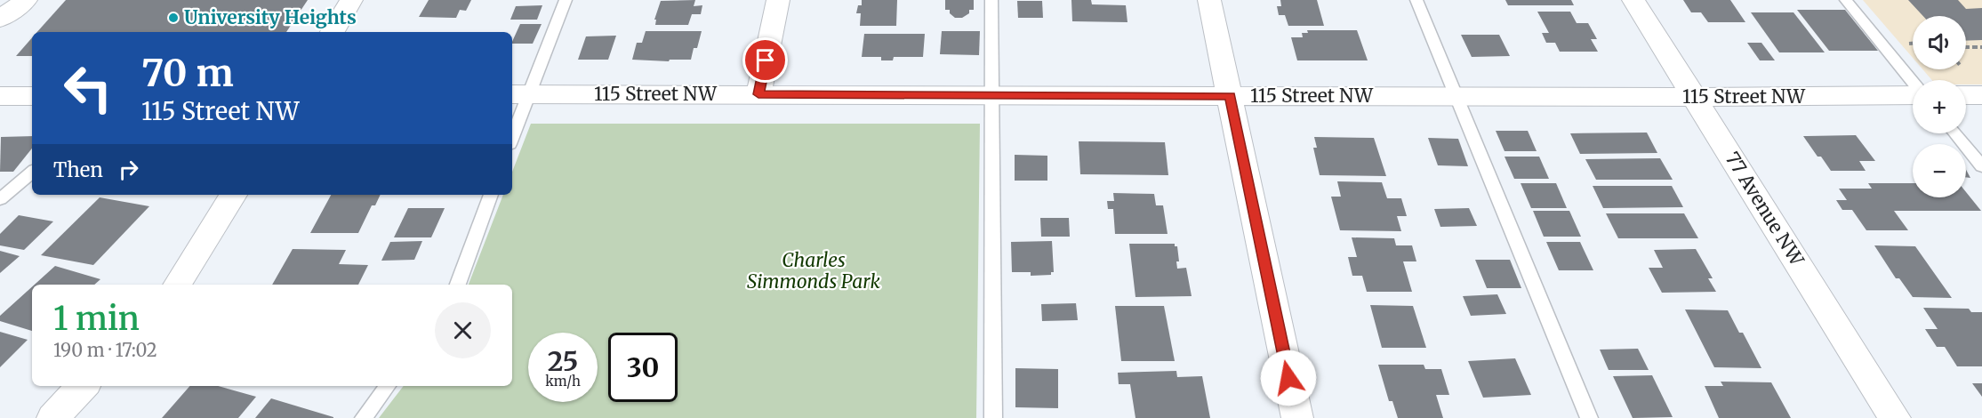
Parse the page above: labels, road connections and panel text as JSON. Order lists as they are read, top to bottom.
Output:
{
  "streets": {
    "street": ["115 Street NW", "77 Avenue NW"]
  },
  "crossings": [
    ["115 Street NW", "77 Avenue NW"]
  ],
  "parks": ["Charles Simmonds Park"],
  "places": ["University Heights"],
  "page": {
    "map_buttons": ["+", "−"],
    "turn": ["70 m", "115 Street NW"],
    "then": "Then",
    "heading": ["1 min", "190 m · 17:02"],
    "speed": "25 km/h",
    "limit": "30"
  }
}
